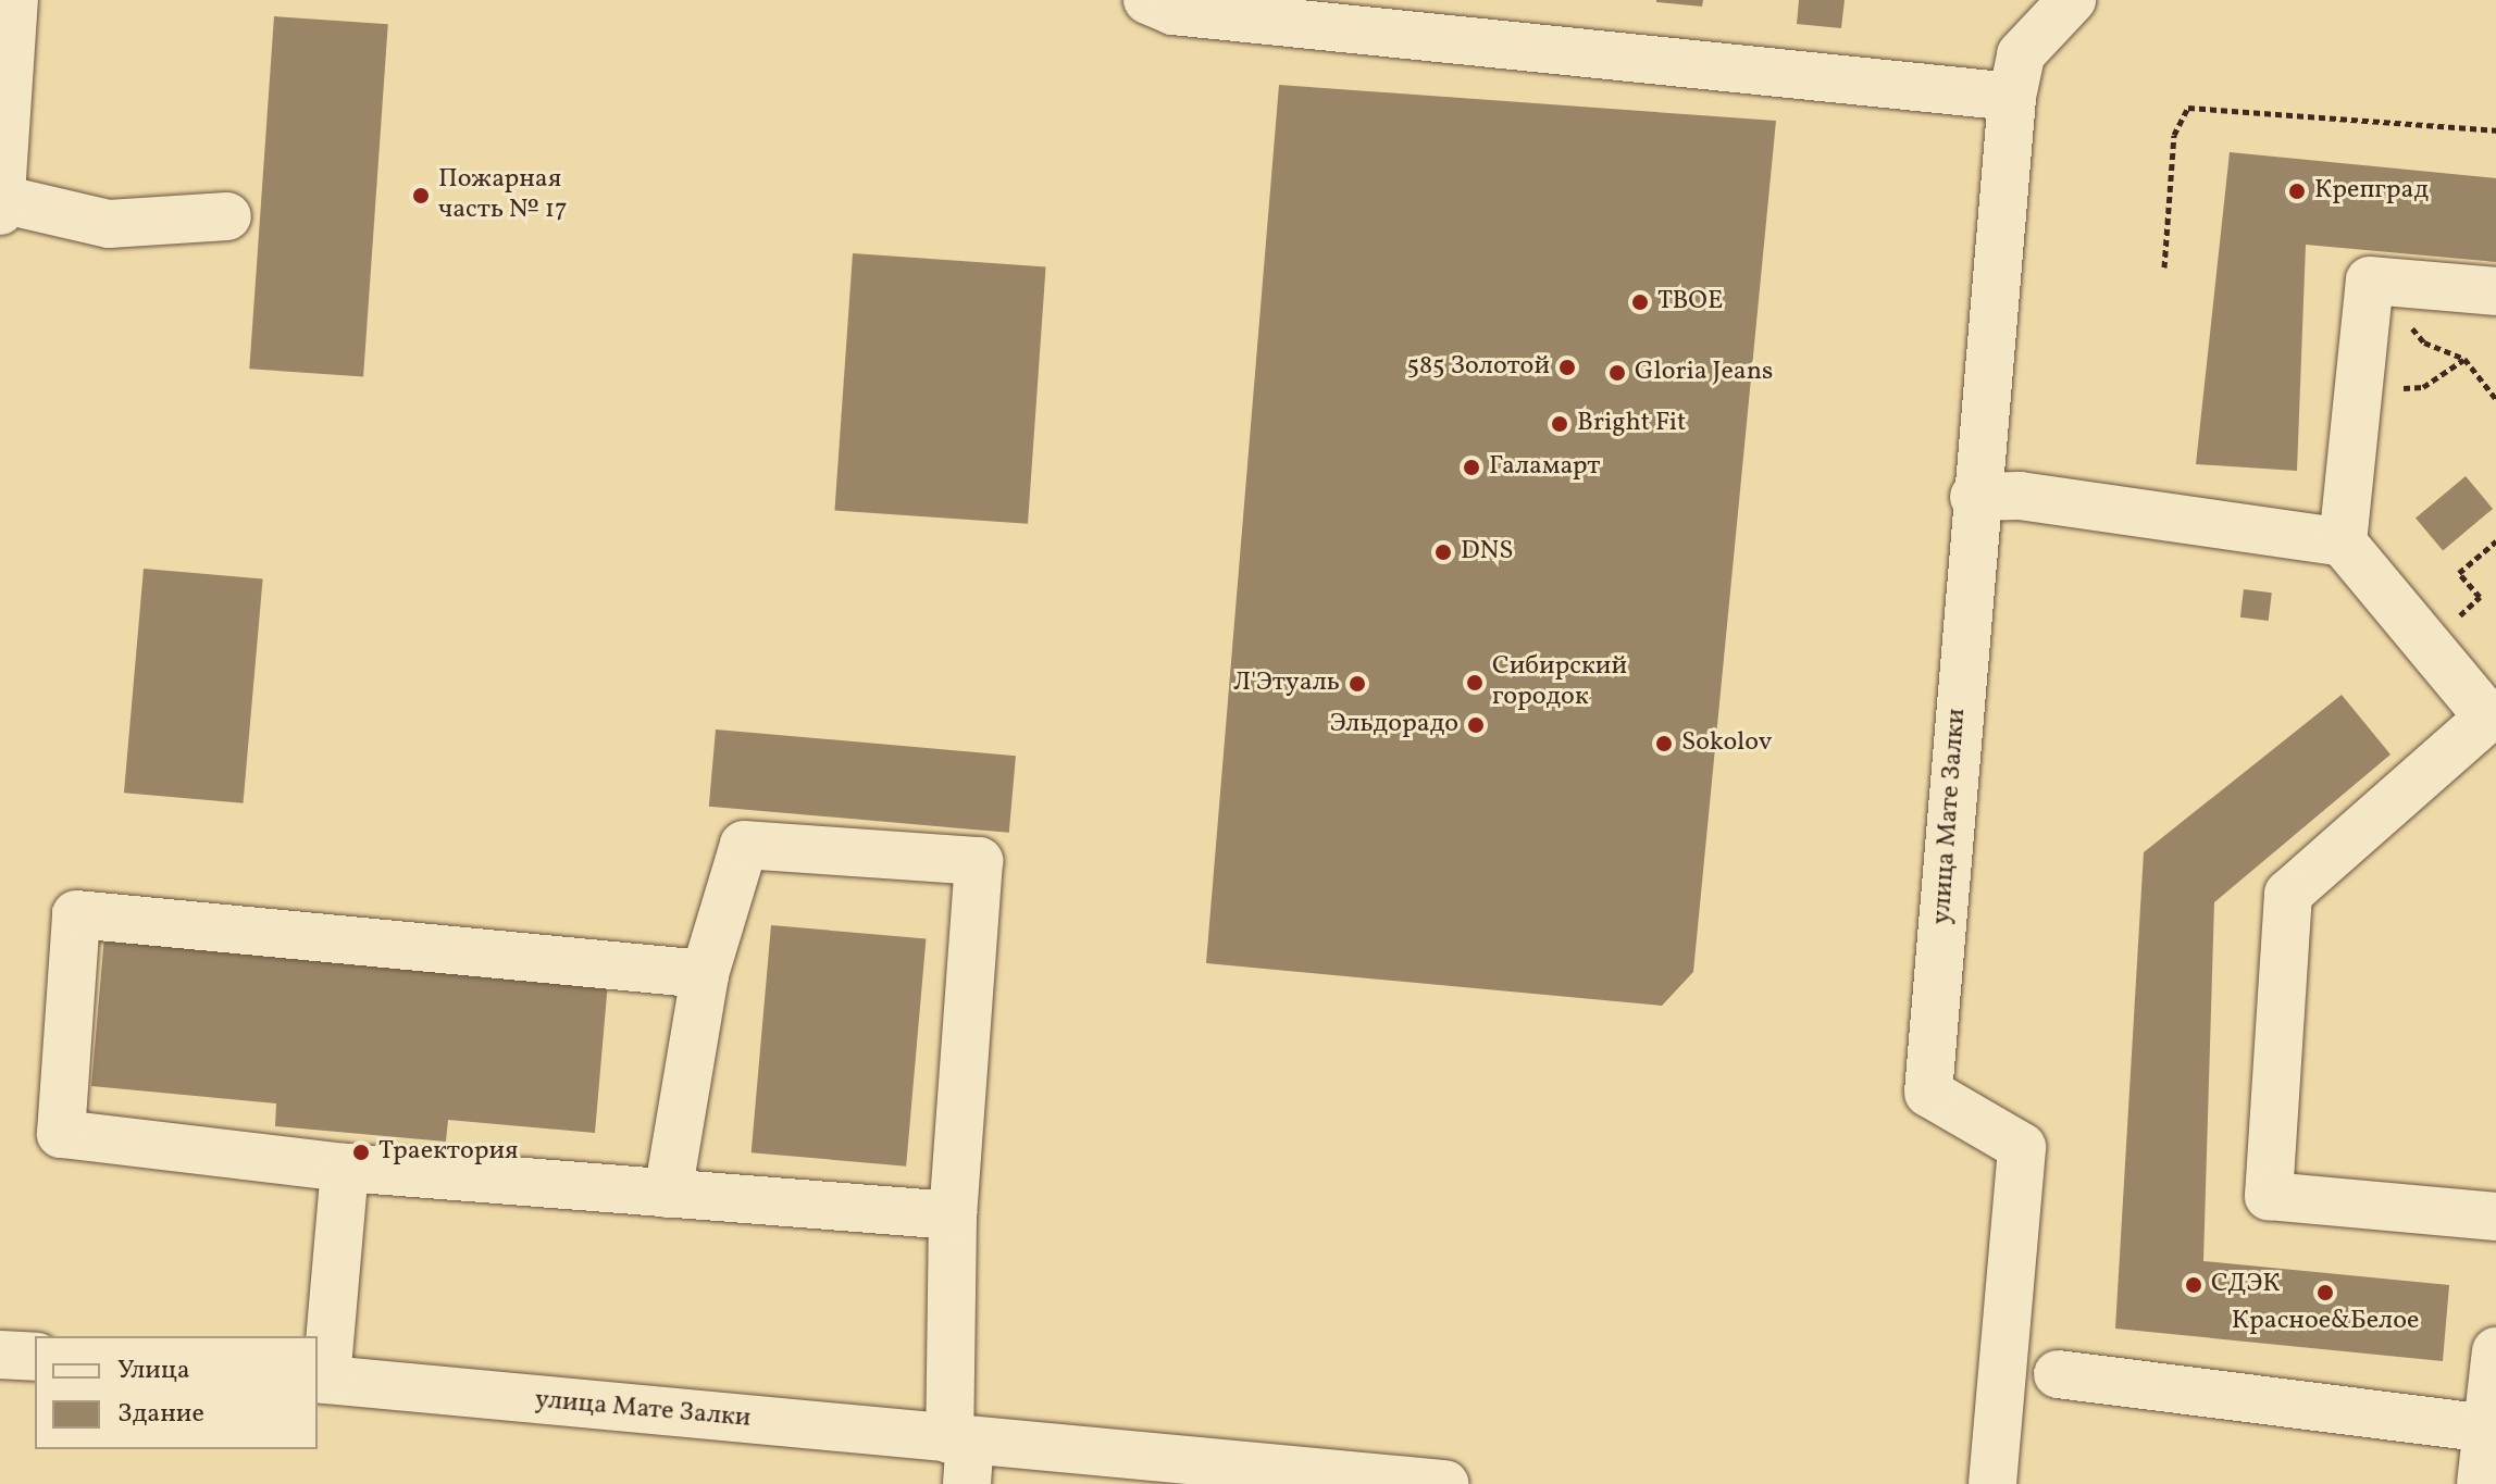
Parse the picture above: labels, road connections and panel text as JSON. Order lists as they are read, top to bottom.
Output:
{
  "streets": {
    "street": ["улица Мате Залки"]
  },
  "places": [
    "Крепград",
    "Пожарная часть № 17",
    "ТВОЕ",
    "585 Золотой",
    "Gloria Jeans",
    "Bright Fit",
    "Галамарт",
    "DNS",
    "Сибирский городок",
    "Л'Этуаль",
    "Эльдорадо",
    "Sokolov",
    "Траектория",
    "СДЭК",
    "Красное&Белое"
  ],
  "legend": ["Улица", "Здание"]
}
